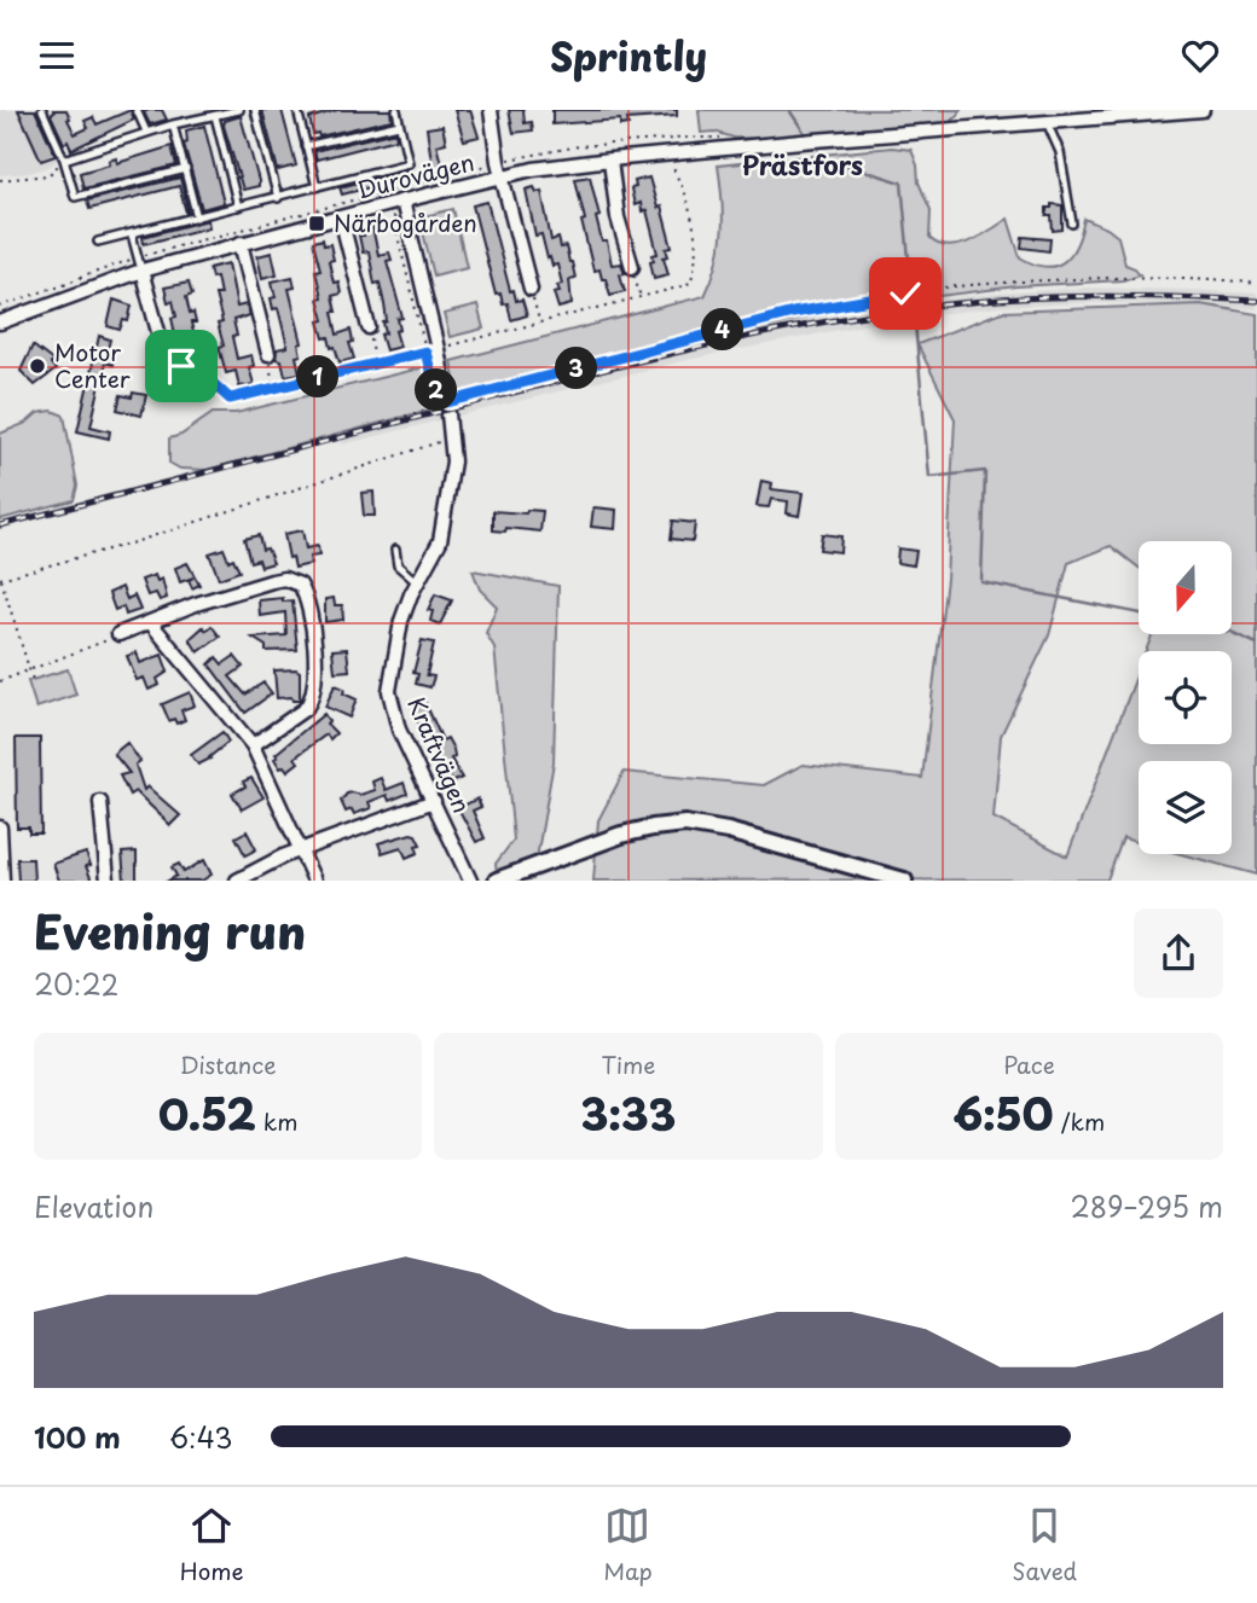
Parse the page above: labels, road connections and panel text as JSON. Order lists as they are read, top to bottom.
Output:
{
  "streets": {
    "street": ["Durovägen", "Kraftvägen"]
  },
  "crossings": [
    ["Durovägen", "Kraftvägen"]
  ],
  "districts": ["Prästfors"],
  "places": {
    "transit": ["Närbogården"],
    "other": ["Motor Center"]
  },
  "north": "bottom",
  "page": {
    "header": "Sprintly",
    "pins": [
      "4",
      "3",
      "1",
      "2"
    ],
    "heading": ["Evening run", "20:22"],
    "stats": [
      ["Distance", "0.52 km"],
      ["Time", "3:33"],
      ["Pace", "6:50 /km"]
    ],
    "chart": ["Elevation", "289–295 m"],
    "list": [
      {
        "name": "100 m",
        "note": "6:43"
      }
    ],
    "tabs": ["Home", "Map", "Saved"]
  }
}
